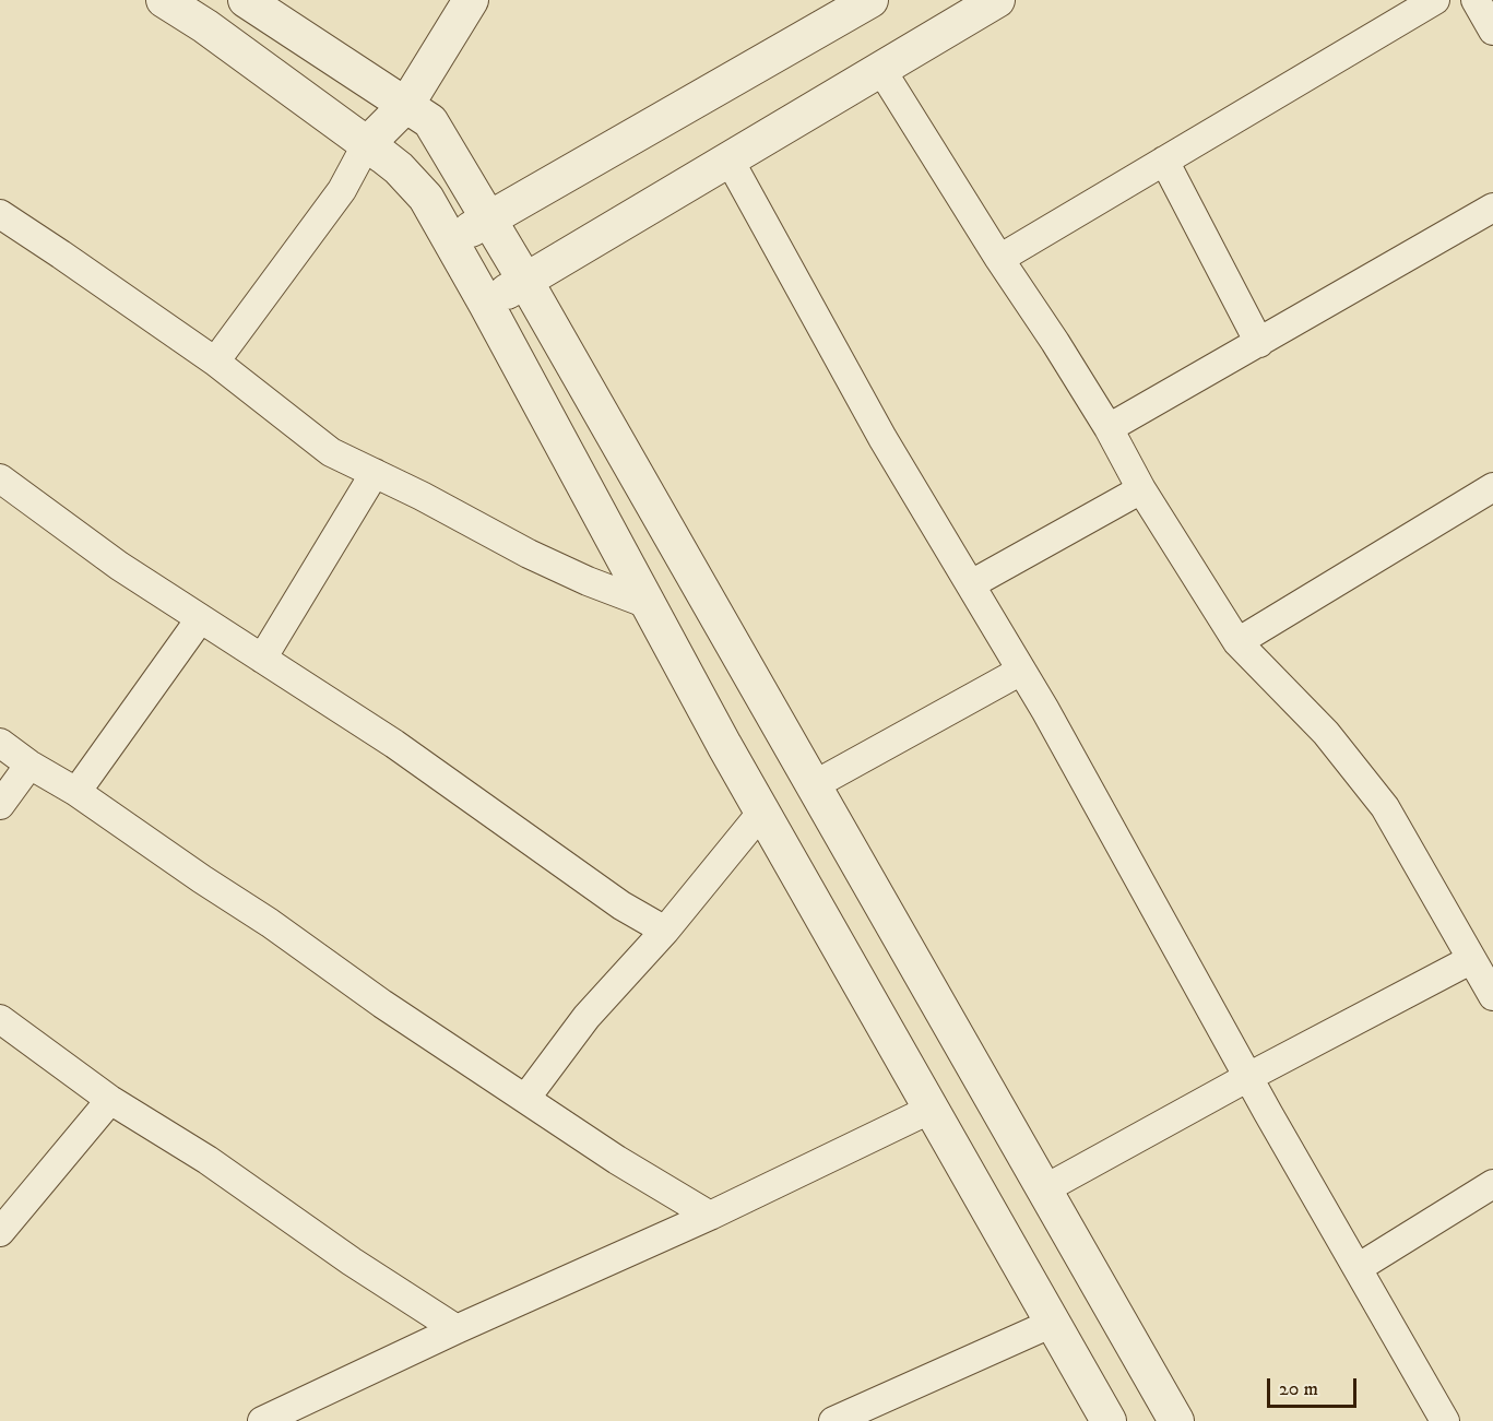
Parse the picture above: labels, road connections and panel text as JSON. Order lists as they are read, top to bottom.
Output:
{
  "scale_bar": "20 m"
}
